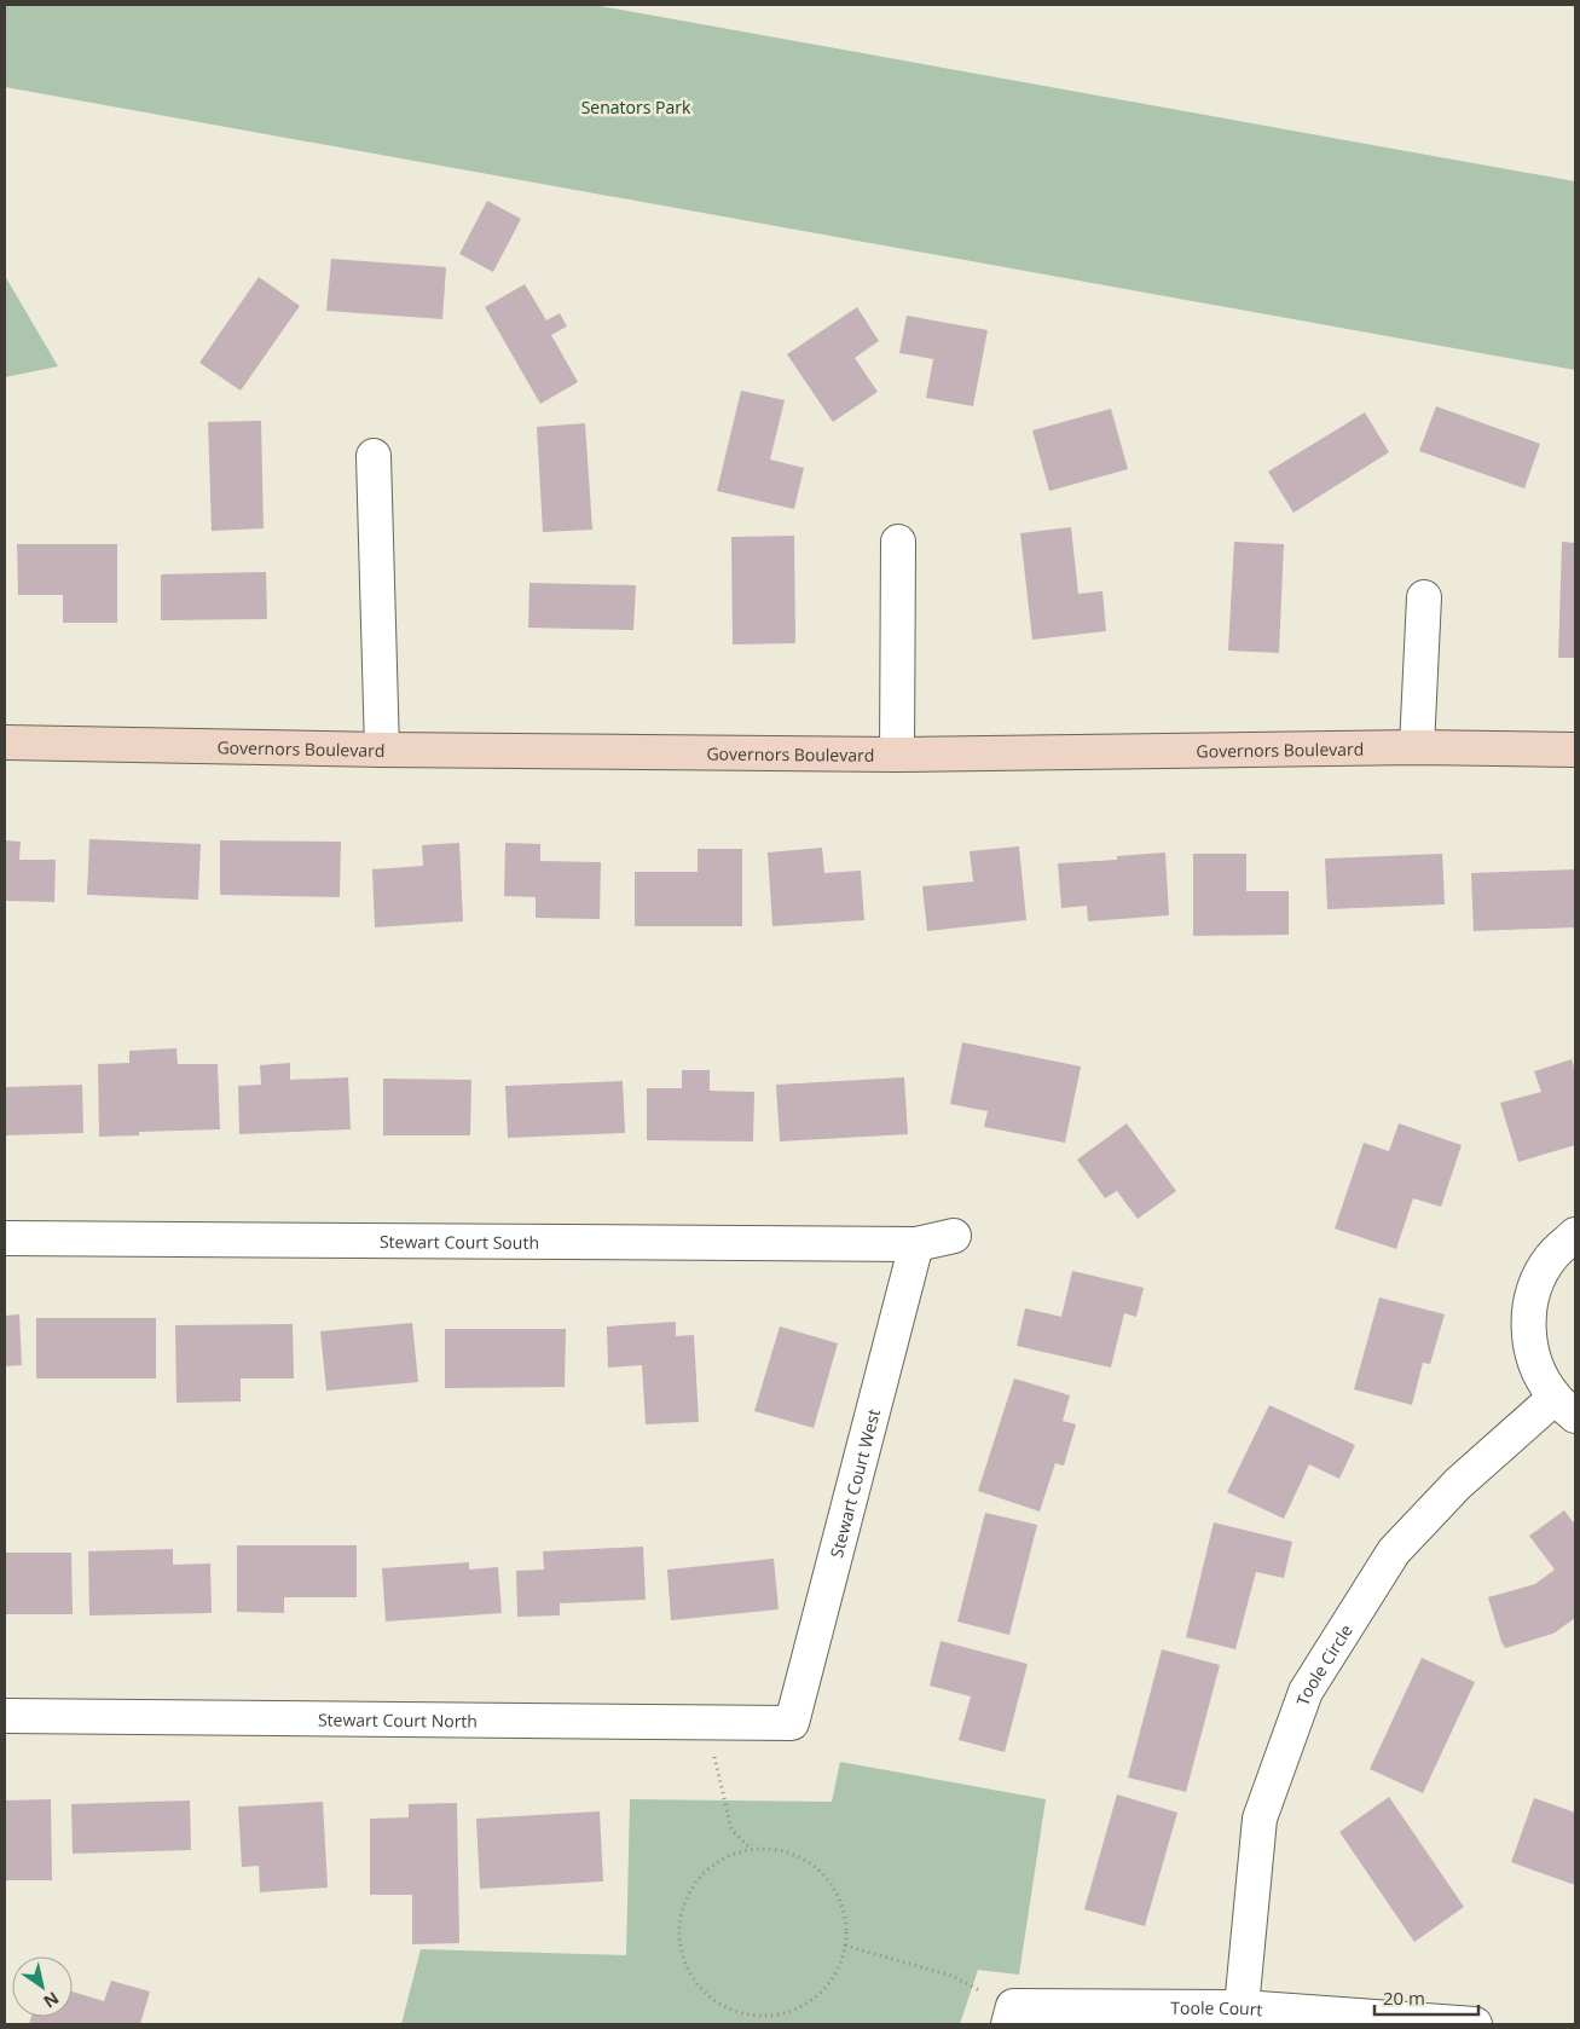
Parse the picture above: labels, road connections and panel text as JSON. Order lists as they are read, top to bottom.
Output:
{
  "streets": {
    "main road": ["Governors Boulevard"],
    "street": [
      "Stewart Court South",
      "Stewart Court West",
      "Toole Circle",
      "Stewart Court North",
      "Toole Court"
    ]
  },
  "crossings": [
    ["Stewart Court South", "Stewart Court West"],
    ["Stewart Court West", "Stewart Court North"],
    ["Toole Circle", "Toole Court"]
  ],
  "parks": ["Senators Park"],
  "scale_bar": "20 m",
  "north": "bottom right"
}
